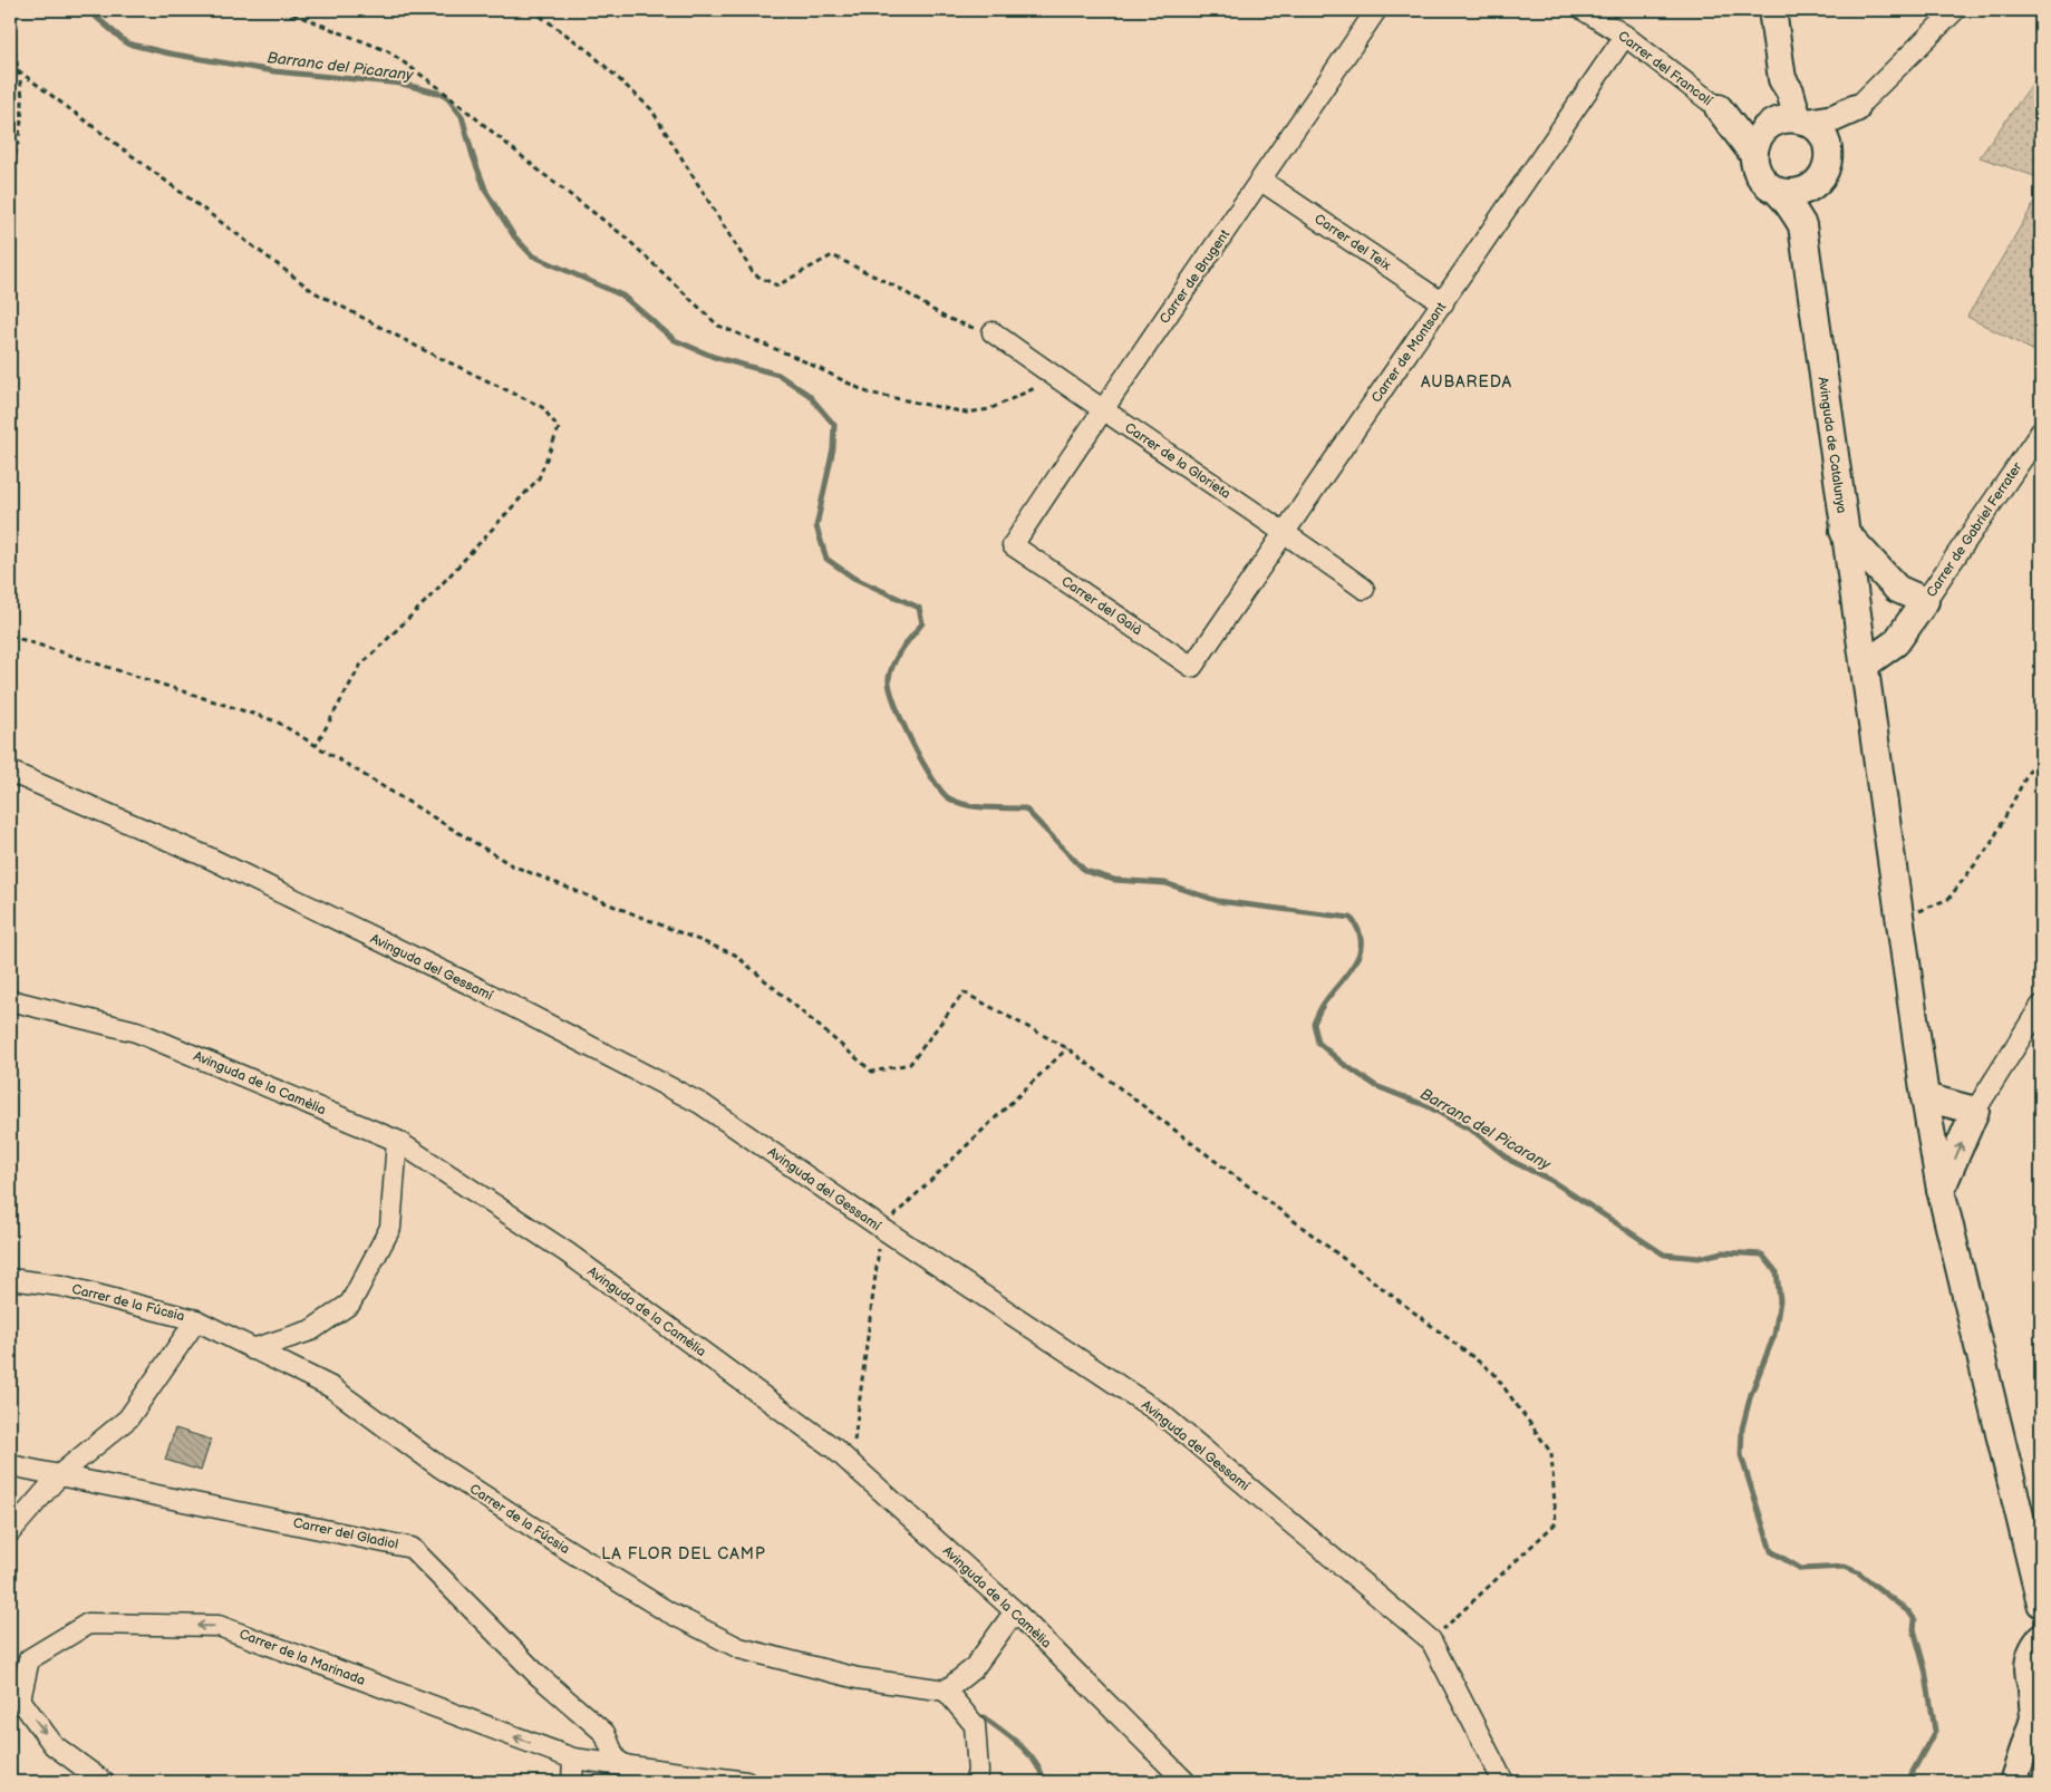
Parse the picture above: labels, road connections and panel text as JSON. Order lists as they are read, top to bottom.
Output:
{
  "streets": {
    "street": [
      "Carrer del Francolí",
      "Carrer del Teix",
      "Carrer de Brugent",
      "Carrer de Montsant",
      "Avinguda de Catalunya",
      "Carrer de la Glorieta",
      "Carrer de Gabriel Ferrater",
      "Carrer del Gaià",
      "Avinguda del Gessamí",
      "Avinguda de la Camèlia",
      "Carrer de la Fúcsia",
      "Carrer del Gladiol",
      "Carrer de la Marinada"
    ]
  },
  "crossings": [
    ["Carrer del Francolí", "Carrer de Montsant"],
    ["Carrer del Teix", "Carrer de Brugent"],
    ["Carrer del Teix", "Carrer de Montsant"],
    ["Carrer de Brugent", "Carrer de la Glorieta"],
    ["Carrer de Brugent", "Carrer del Gaià"],
    ["Carrer de Montsant", "Carrer de la Glorieta"],
    ["Carrer de Montsant", "Carrer del Gaià"],
    ["Carrer del Gladiol", "Carrer de la Marinada"]
  ],
  "districts": ["AUBAREDA", "LA FLOR DEL CAMP"],
  "water": ["Barranc del Picarany"]
}
